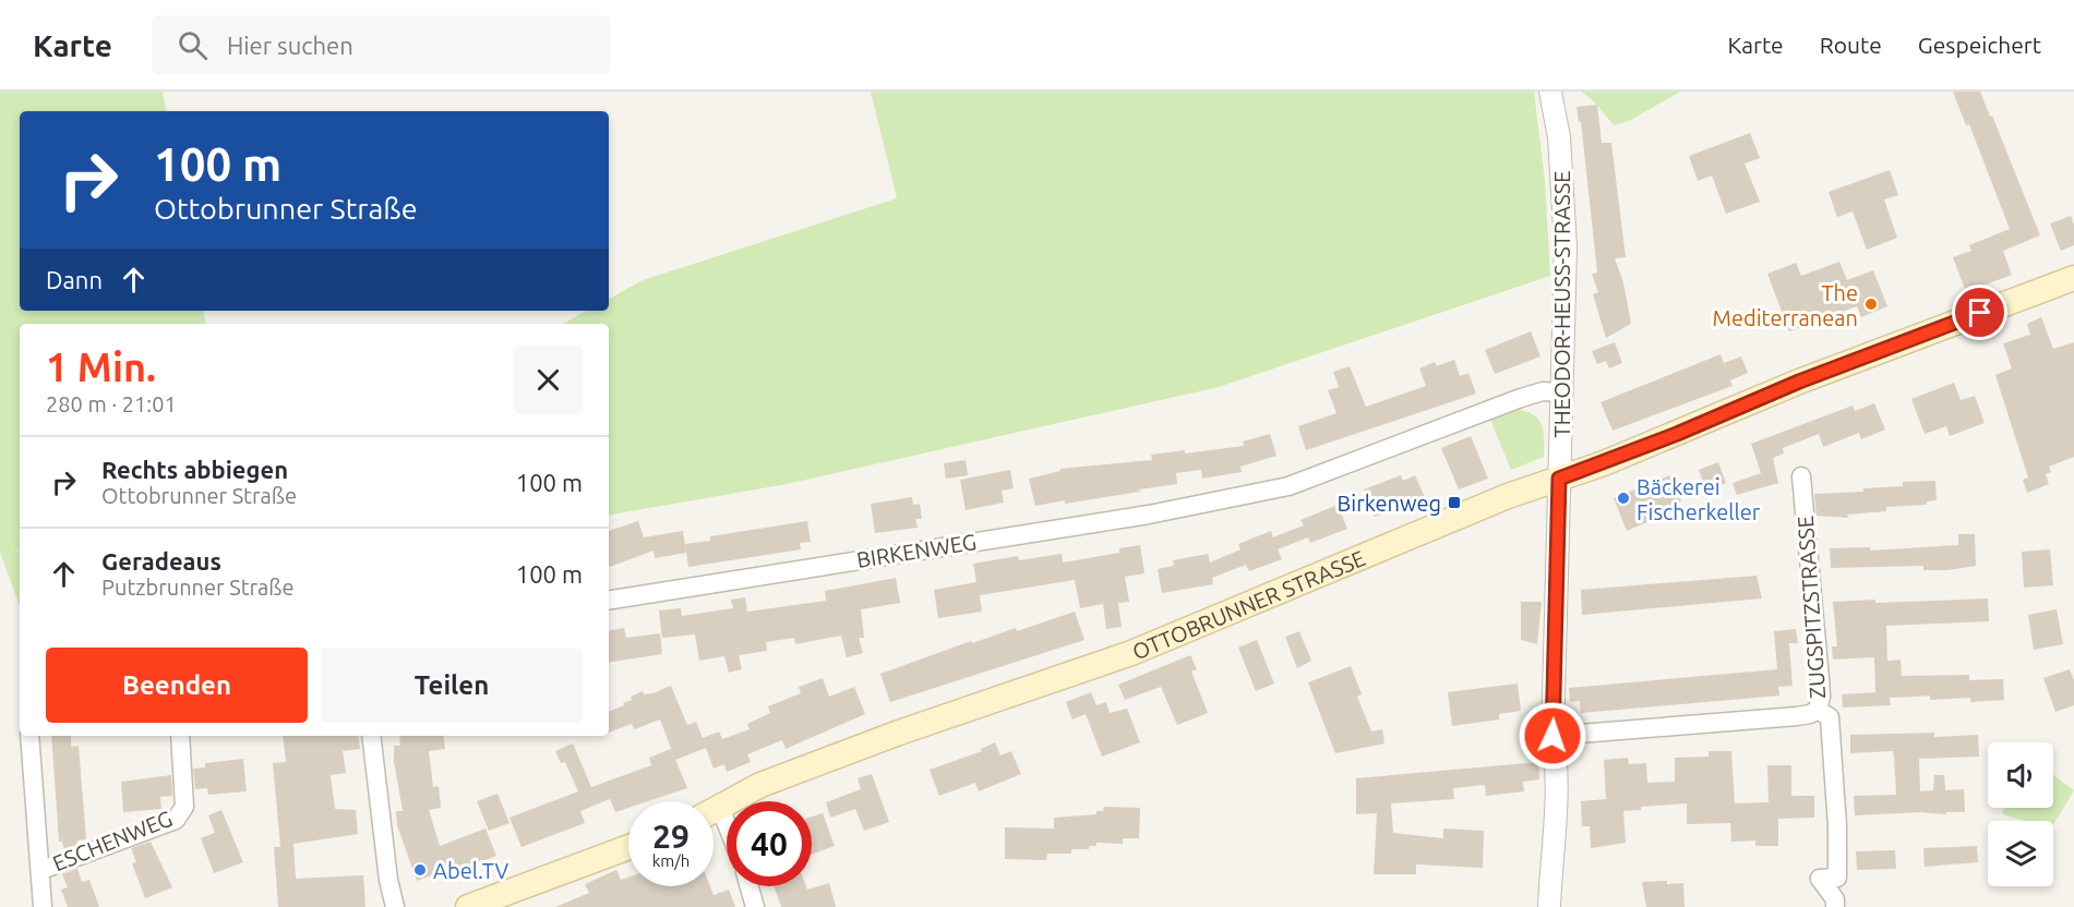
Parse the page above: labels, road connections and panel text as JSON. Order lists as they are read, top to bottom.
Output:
{
  "streets": {
    "main road": ["OTTOBRUNNER STRASSE"],
    "street": [
      "THEODOR-HEUSS-STRASSE",
      "BIRKENWEG",
      "ZUGSPITZSTRASSE",
      "ESCHENWEG"
    ]
  },
  "crossings": [
    ["THEODOR-HEUSS-STRASSE", "BIRKENWEG"],
    ["THEODOR-HEUSS-STRASSE", "OTTOBRUNNER STRASSE"]
  ],
  "places": {
    "other": ["The Mediterranean", "Bäckerei Fischerkeller", "Abel.TV"],
    "transit": ["Birkenweg"]
  },
  "page": {
    "header": "Karte",
    "search": "Hier suchen",
    "nav": ["Karte", "Route", "Gespeichert"],
    "turn": ["100 m", "Ottobrunner Straße"],
    "then": "Dann",
    "heading": ["1 Min.", "280 m · 21:01"],
    "list": [
      {
        "name": "Rechts abbiegen",
        "note": "Ottobrunner Straße",
        "value": "100 m"
      },
      {
        "name": "Geradeaus",
        "note": "Putzbrunner Straße",
        "value": "100 m"
      }
    ],
    "buttons": ["Beenden", "Teilen"],
    "speed": "29 km/h",
    "limit": "40"
  }
}
